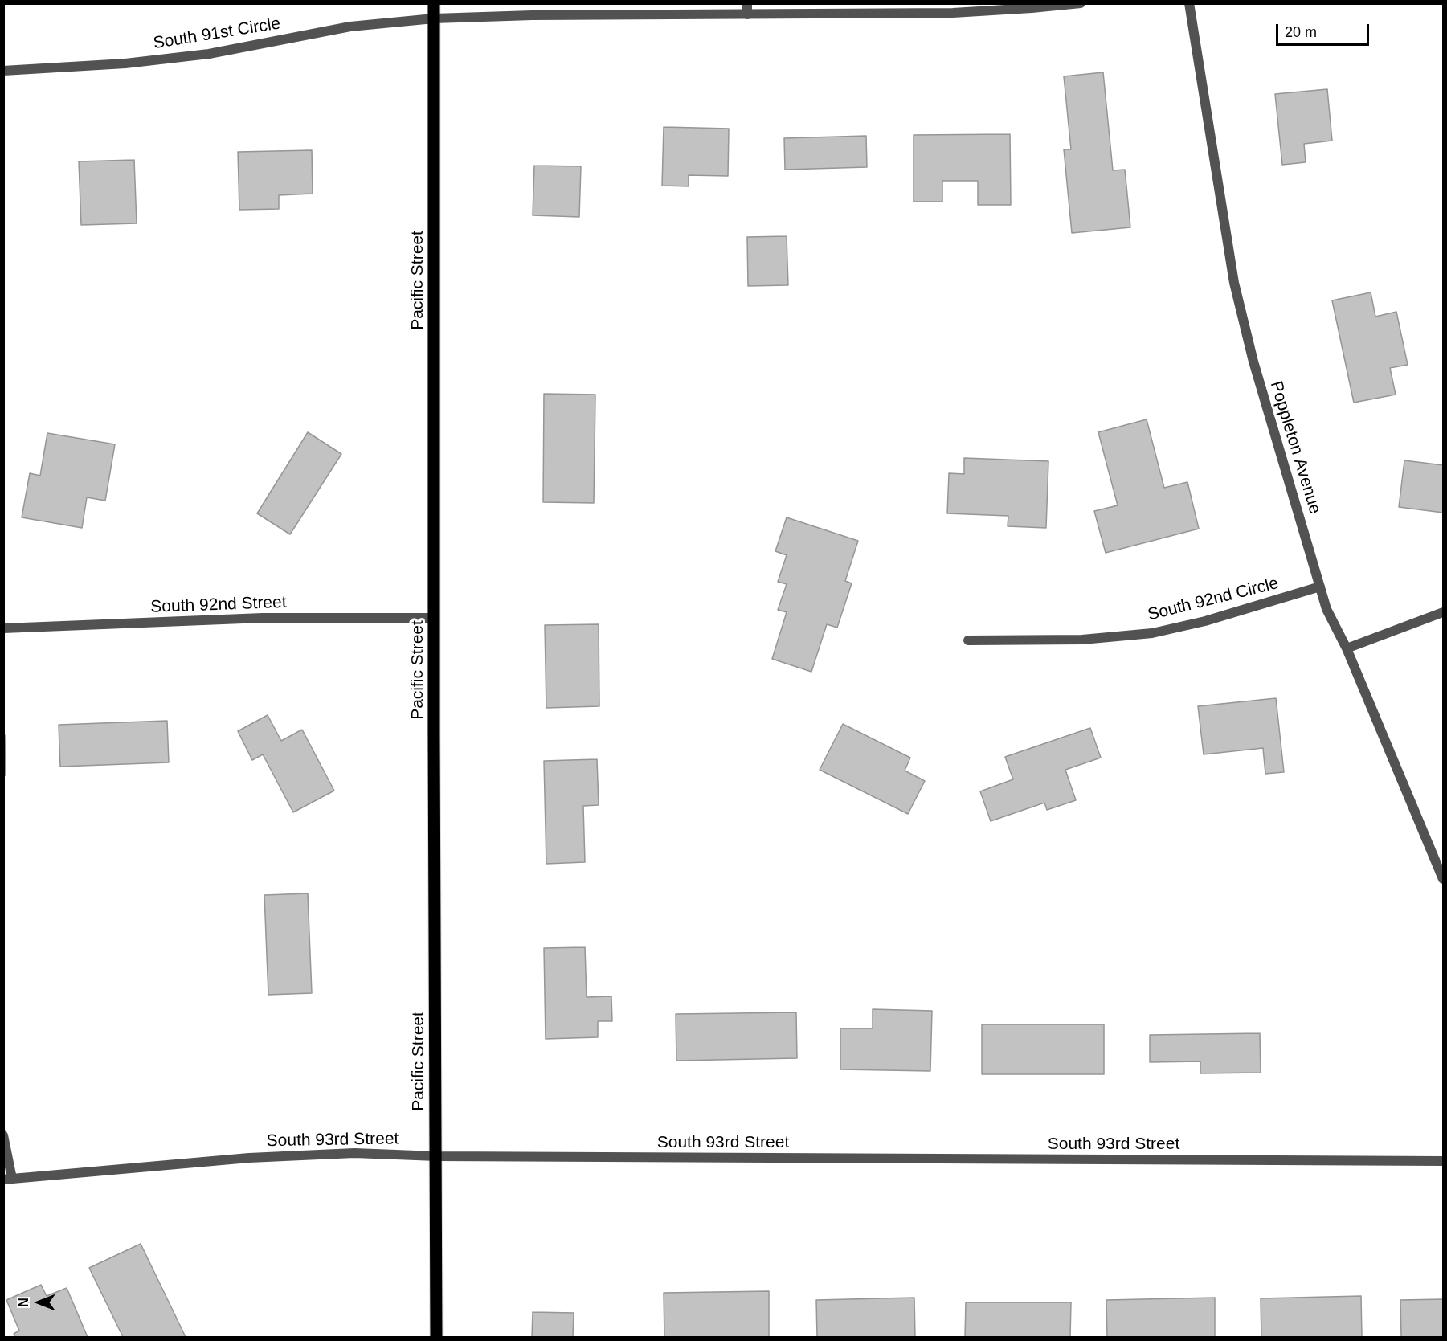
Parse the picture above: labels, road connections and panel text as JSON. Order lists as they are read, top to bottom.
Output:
{
  "streets": {
    "main road": ["Pacific Street"],
    "street": [
      "South 91st Circle",
      "Poppleton Avenue",
      "South 92nd Circle",
      "South 92nd Street",
      "South 93rd Street"
    ]
  },
  "crossings": [
    ["South 91st Circle", "Pacific Street"],
    ["Pacific Street", "South 92nd Street"],
    ["Pacific Street", "South 93rd Street"],
    ["Poppleton Avenue", "South 92nd Circle"]
  ],
  "scale_bar": "20 m",
  "north": "left"
}
